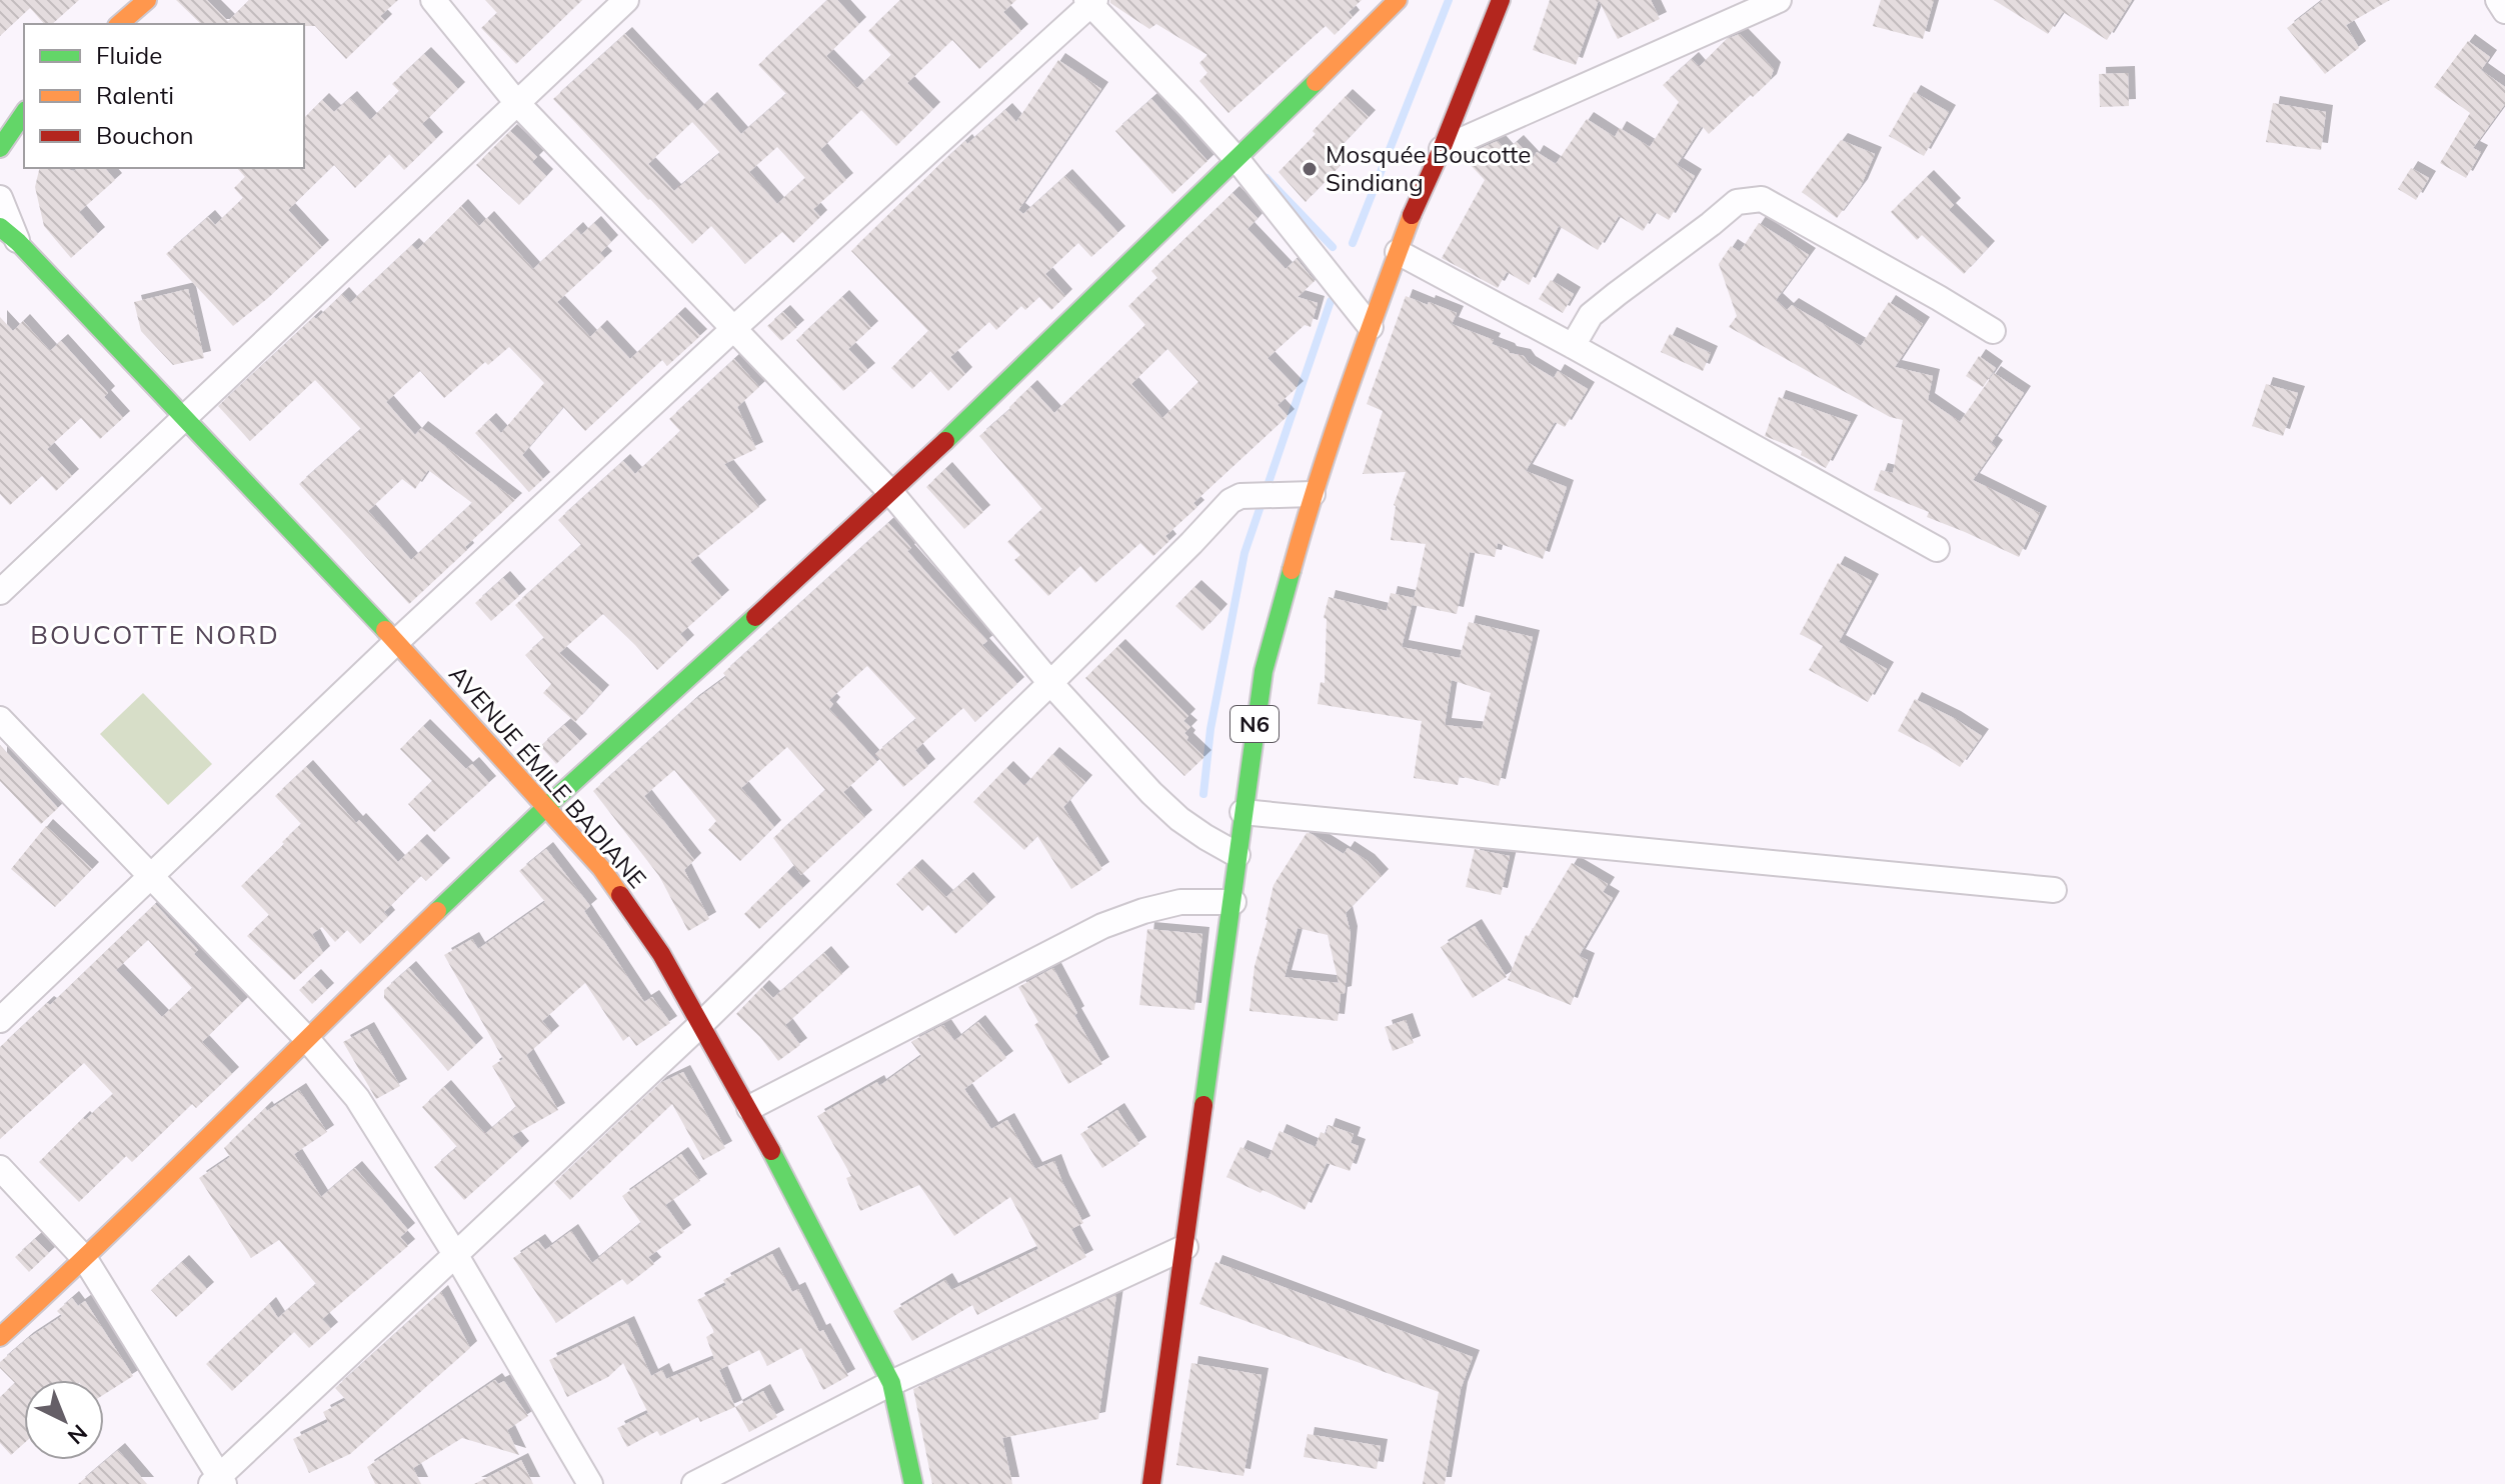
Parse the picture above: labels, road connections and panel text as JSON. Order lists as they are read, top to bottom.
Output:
{
  "streets": {
    "street": ["N6", "AVENUE ÉMILE BADIANE"]
  },
  "districts": ["BOUCOTTE NORD"],
  "places": ["Mosquée Boucotte Sindiang"],
  "legend": ["Fluide", "Ralenti", "Bouchon"],
  "north": "bottom right"
}
